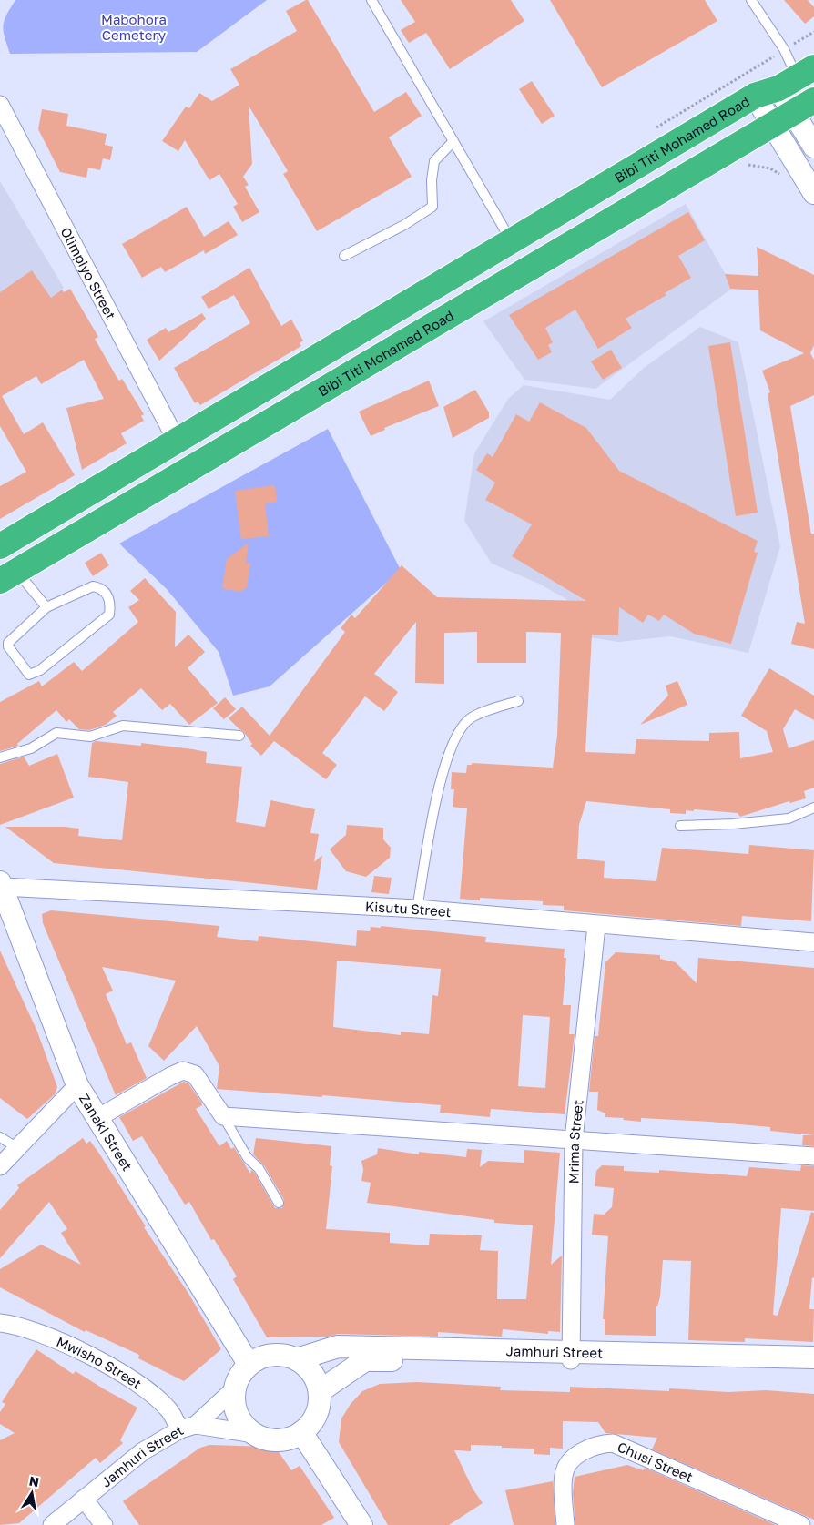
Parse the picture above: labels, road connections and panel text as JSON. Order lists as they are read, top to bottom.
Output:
{
  "streets": {
    "highway": ["Bibi Titi Mohamed Road"],
    "street": [
      "Olimpiyo Street",
      "Kisutu Street",
      "Zanaki Street",
      "Mrima Street",
      "Jamhuri Street",
      "Mwisho Street",
      "Chusi Street"
    ]
  },
  "crossings": [
    ["Bibi Titi Mohamed Road", "Olimpiyo Street"],
    ["Kisutu Street", "Zanaki Street"],
    ["Kisutu Street", "Mrima Street"],
    ["Zanaki Street", "Jamhuri Street"],
    ["Mrima Street", "Jamhuri Street"],
    ["Jamhuri Street", "Mwisho Street"]
  ],
  "parks": ["Mabohora Cemetery"],
  "north": "top"
}
